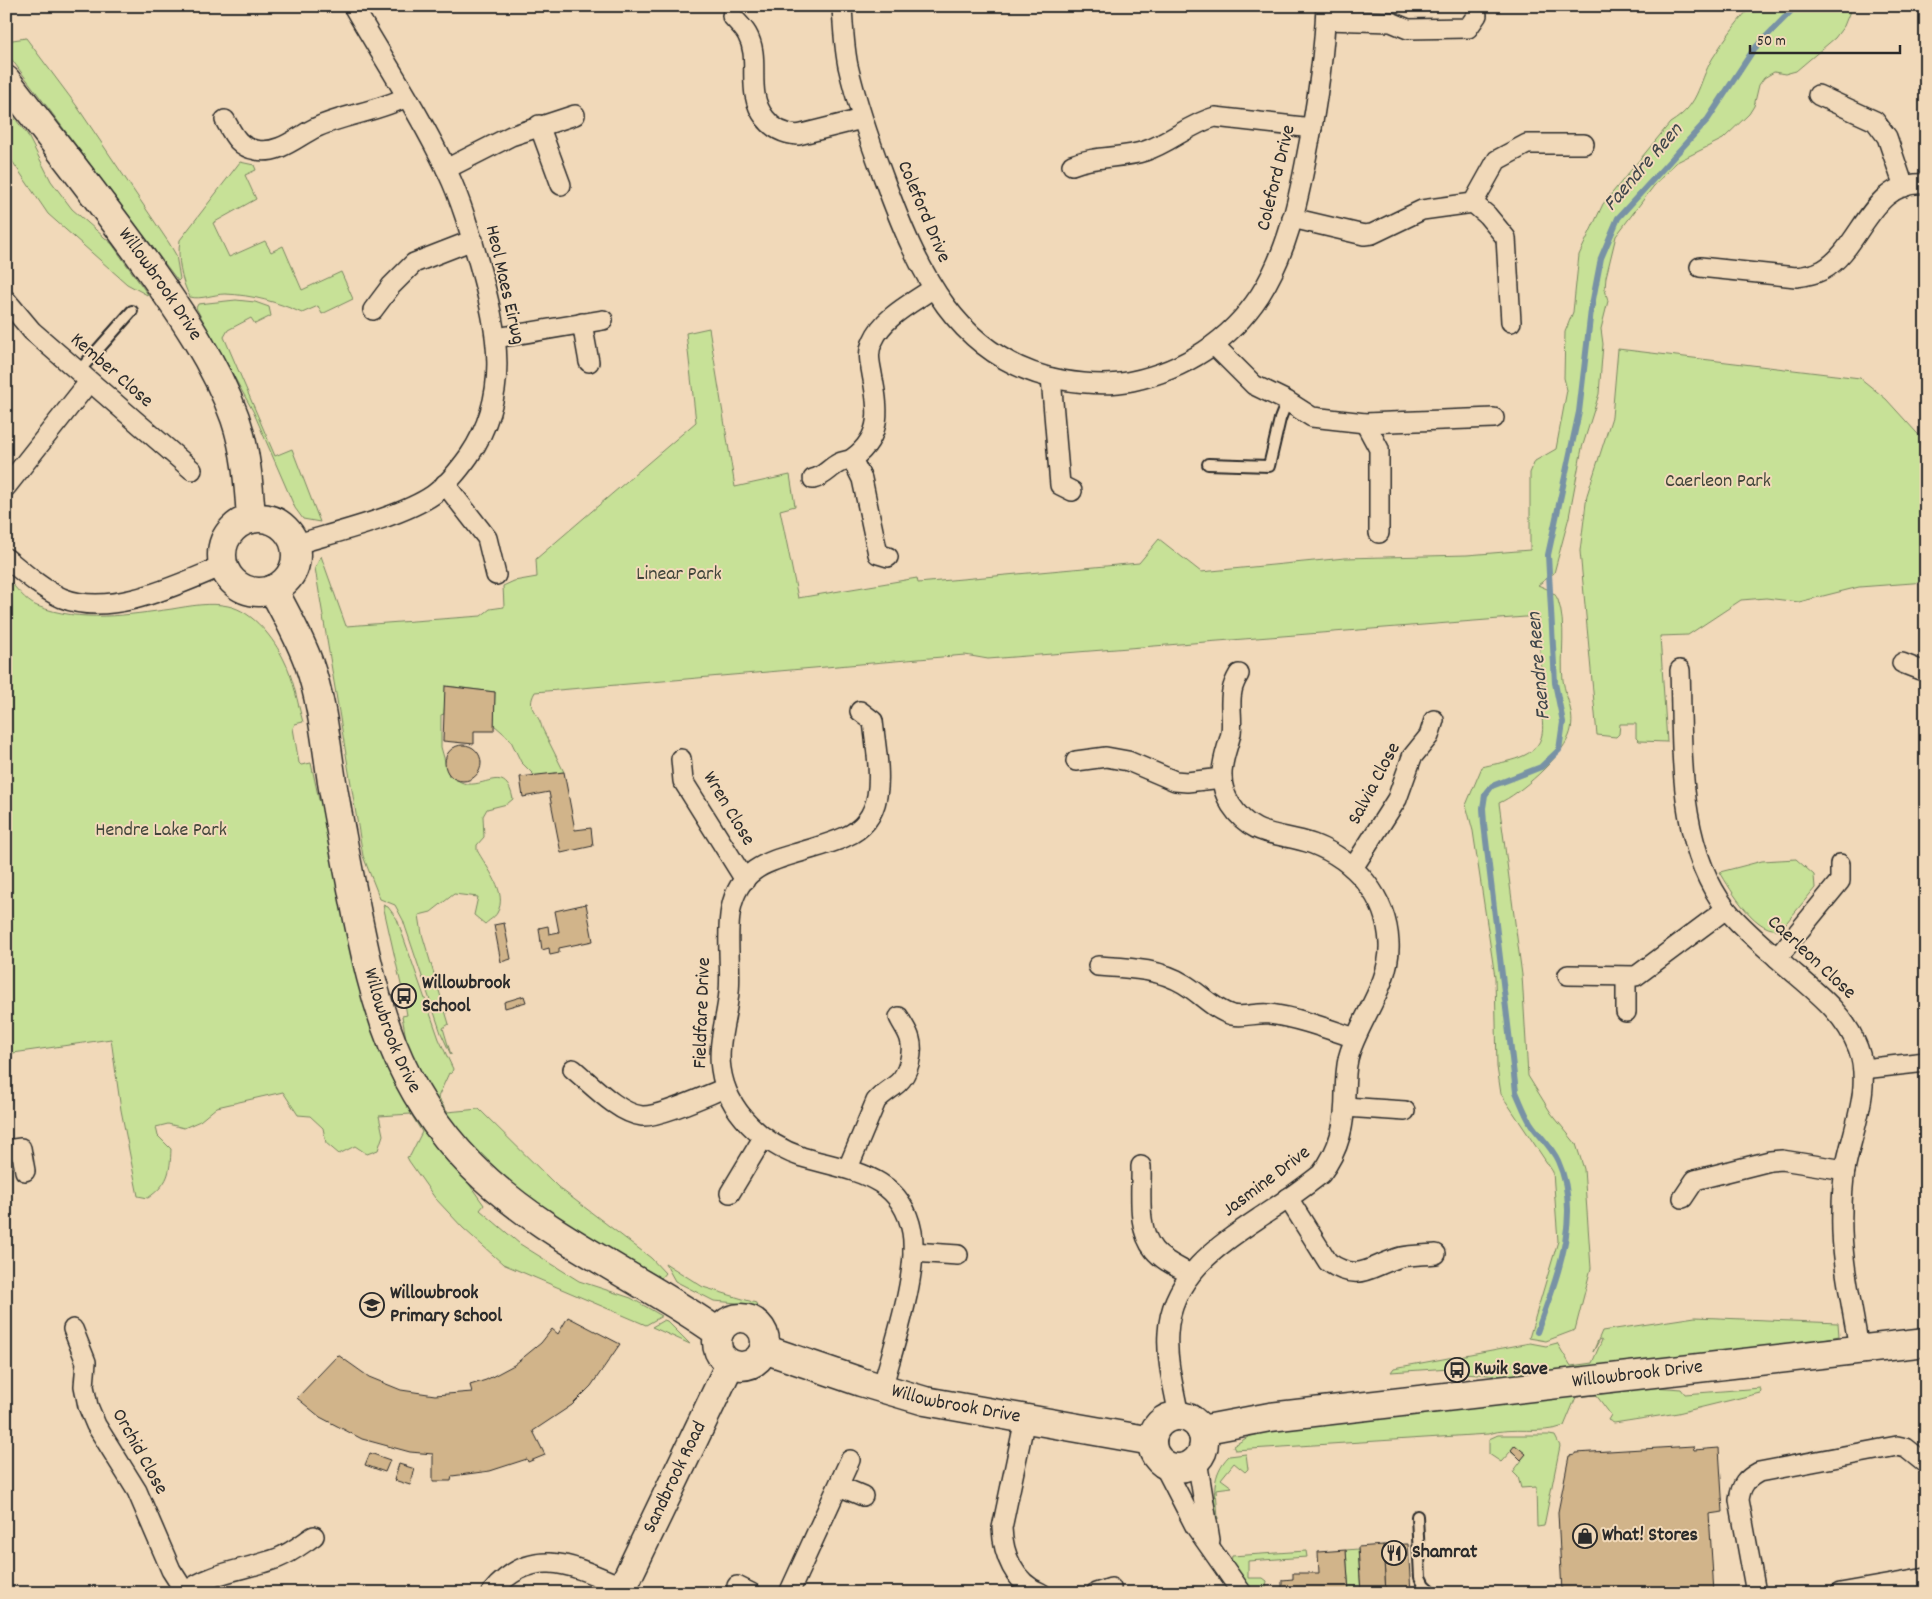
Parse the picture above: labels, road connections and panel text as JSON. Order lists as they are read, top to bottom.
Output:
{
  "streets": {
    "street": [
      "Coleford Drive",
      "Willowbrook Drive",
      "Heol Maes Eirwg",
      "Kember Close",
      "Salvia Close",
      "Wren Close",
      "Caerleon Close",
      "Fieldfare Drive",
      "Jasmine Drive",
      "Orchid Close",
      "Sandbrook Road"
    ]
  },
  "crossings": [
    ["Willowbrook Drive", "Heol Maes Eirwg"],
    ["Willowbrook Drive", "Caerleon Close"],
    ["Willowbrook Drive", "Fieldfare Drive"],
    ["Willowbrook Drive", "Jasmine Drive"],
    ["Willowbrook Drive", "Sandbrook Road"],
    ["Salvia Close", "Jasmine Drive"],
    ["Wren Close", "Fieldfare Drive"]
  ],
  "water": ["Faendre Reen"],
  "parks": ["Caerleon Park", "Linear Park", "Hendre Lake Park"],
  "places": {
    "bus stop": ["Willowbrook School", "Kwik Save"],
    "school or university": ["Willowbrook Primary School"],
    "shop": ["What! Stores"],
    "restaurant": ["Shamrat"]
  },
  "scale_bar": "50 m"
}
